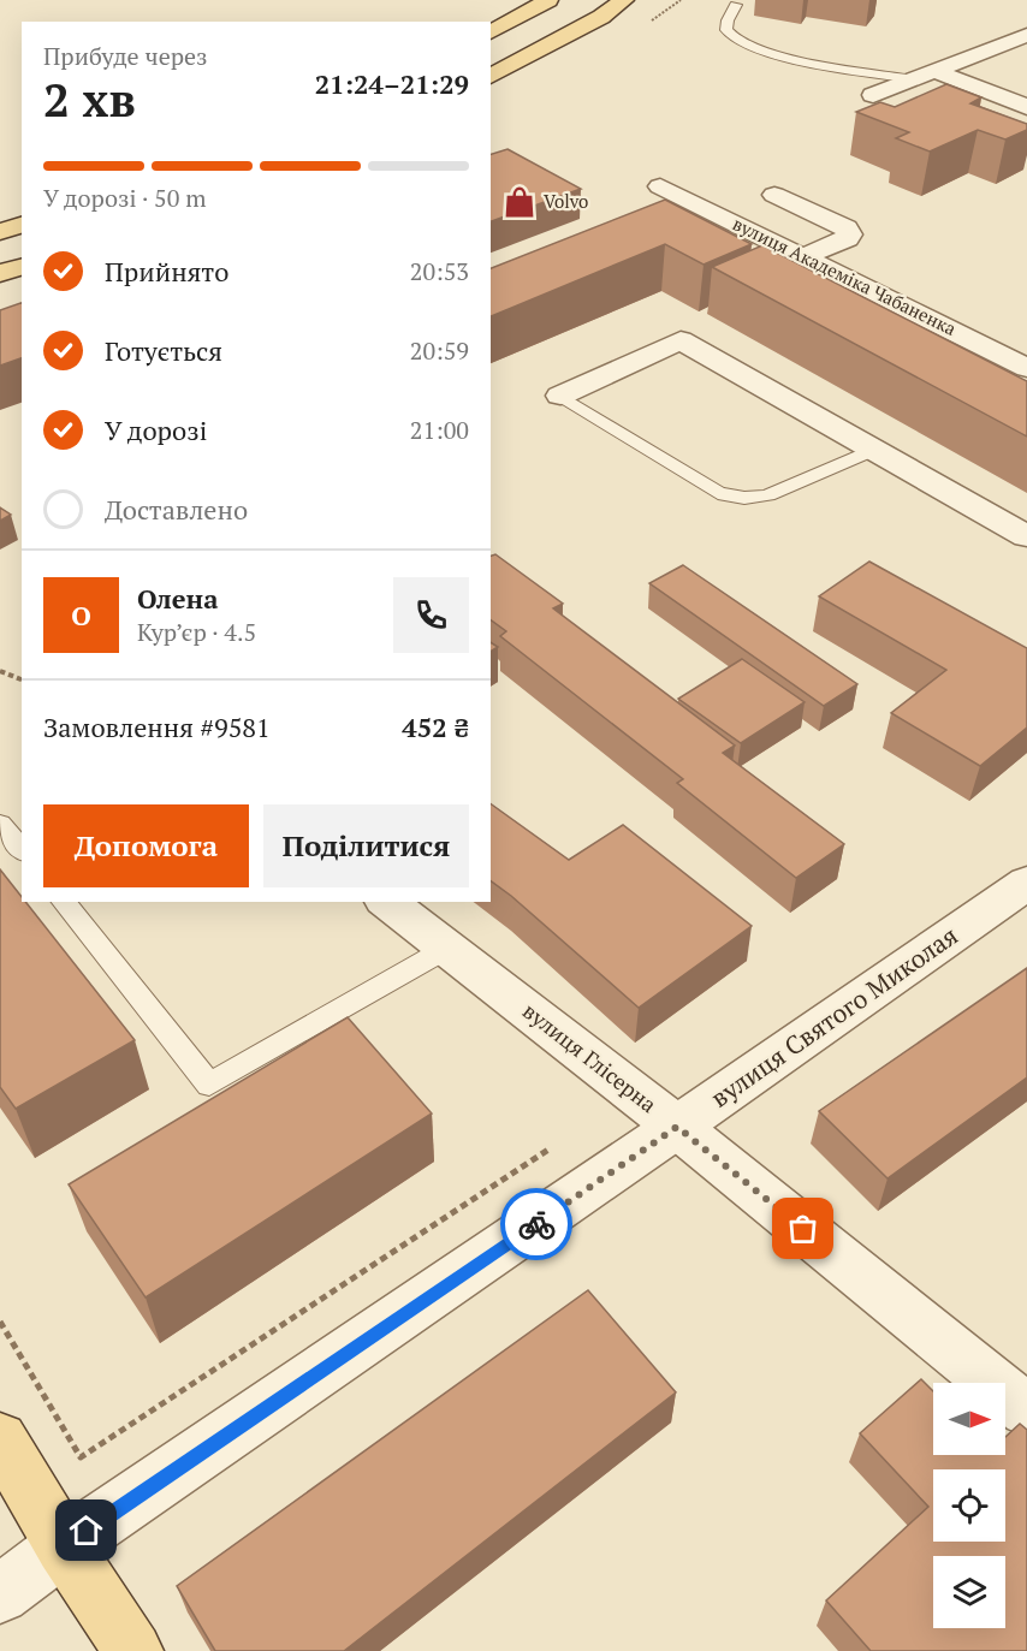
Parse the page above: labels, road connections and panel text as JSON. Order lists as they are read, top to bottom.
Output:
{
  "streets": {
    "street": ["вулиця Академіка Чабаненка", "вулиця Святого Миколая", "вулиця Глісерна"]
  },
  "crossings": [
    ["вулиця Святого Миколая", "вулиця Глісерна"]
  ],
  "places": {
    "shop": ["Volvo"]
  },
  "north": "right",
  "page": {
    "heading": ["2 хв", "Прибуде через", "21:24–21:29"],
    "panel": [
      "Олена",
      "Кур’єр · 4.5",
      "Замовлення #9581",
      "452 ₴"
    ],
    "bar": "У дорозі · 50 m",
    "list": [
      ["Прийнято", "20:53"],
      ["Готується", "20:59"],
      ["У дорозі", "21:00"],
      "Доставлено"
    ],
    "round": "О",
    "buttons": ["Допомога", "Поділитися"]
  }
}
